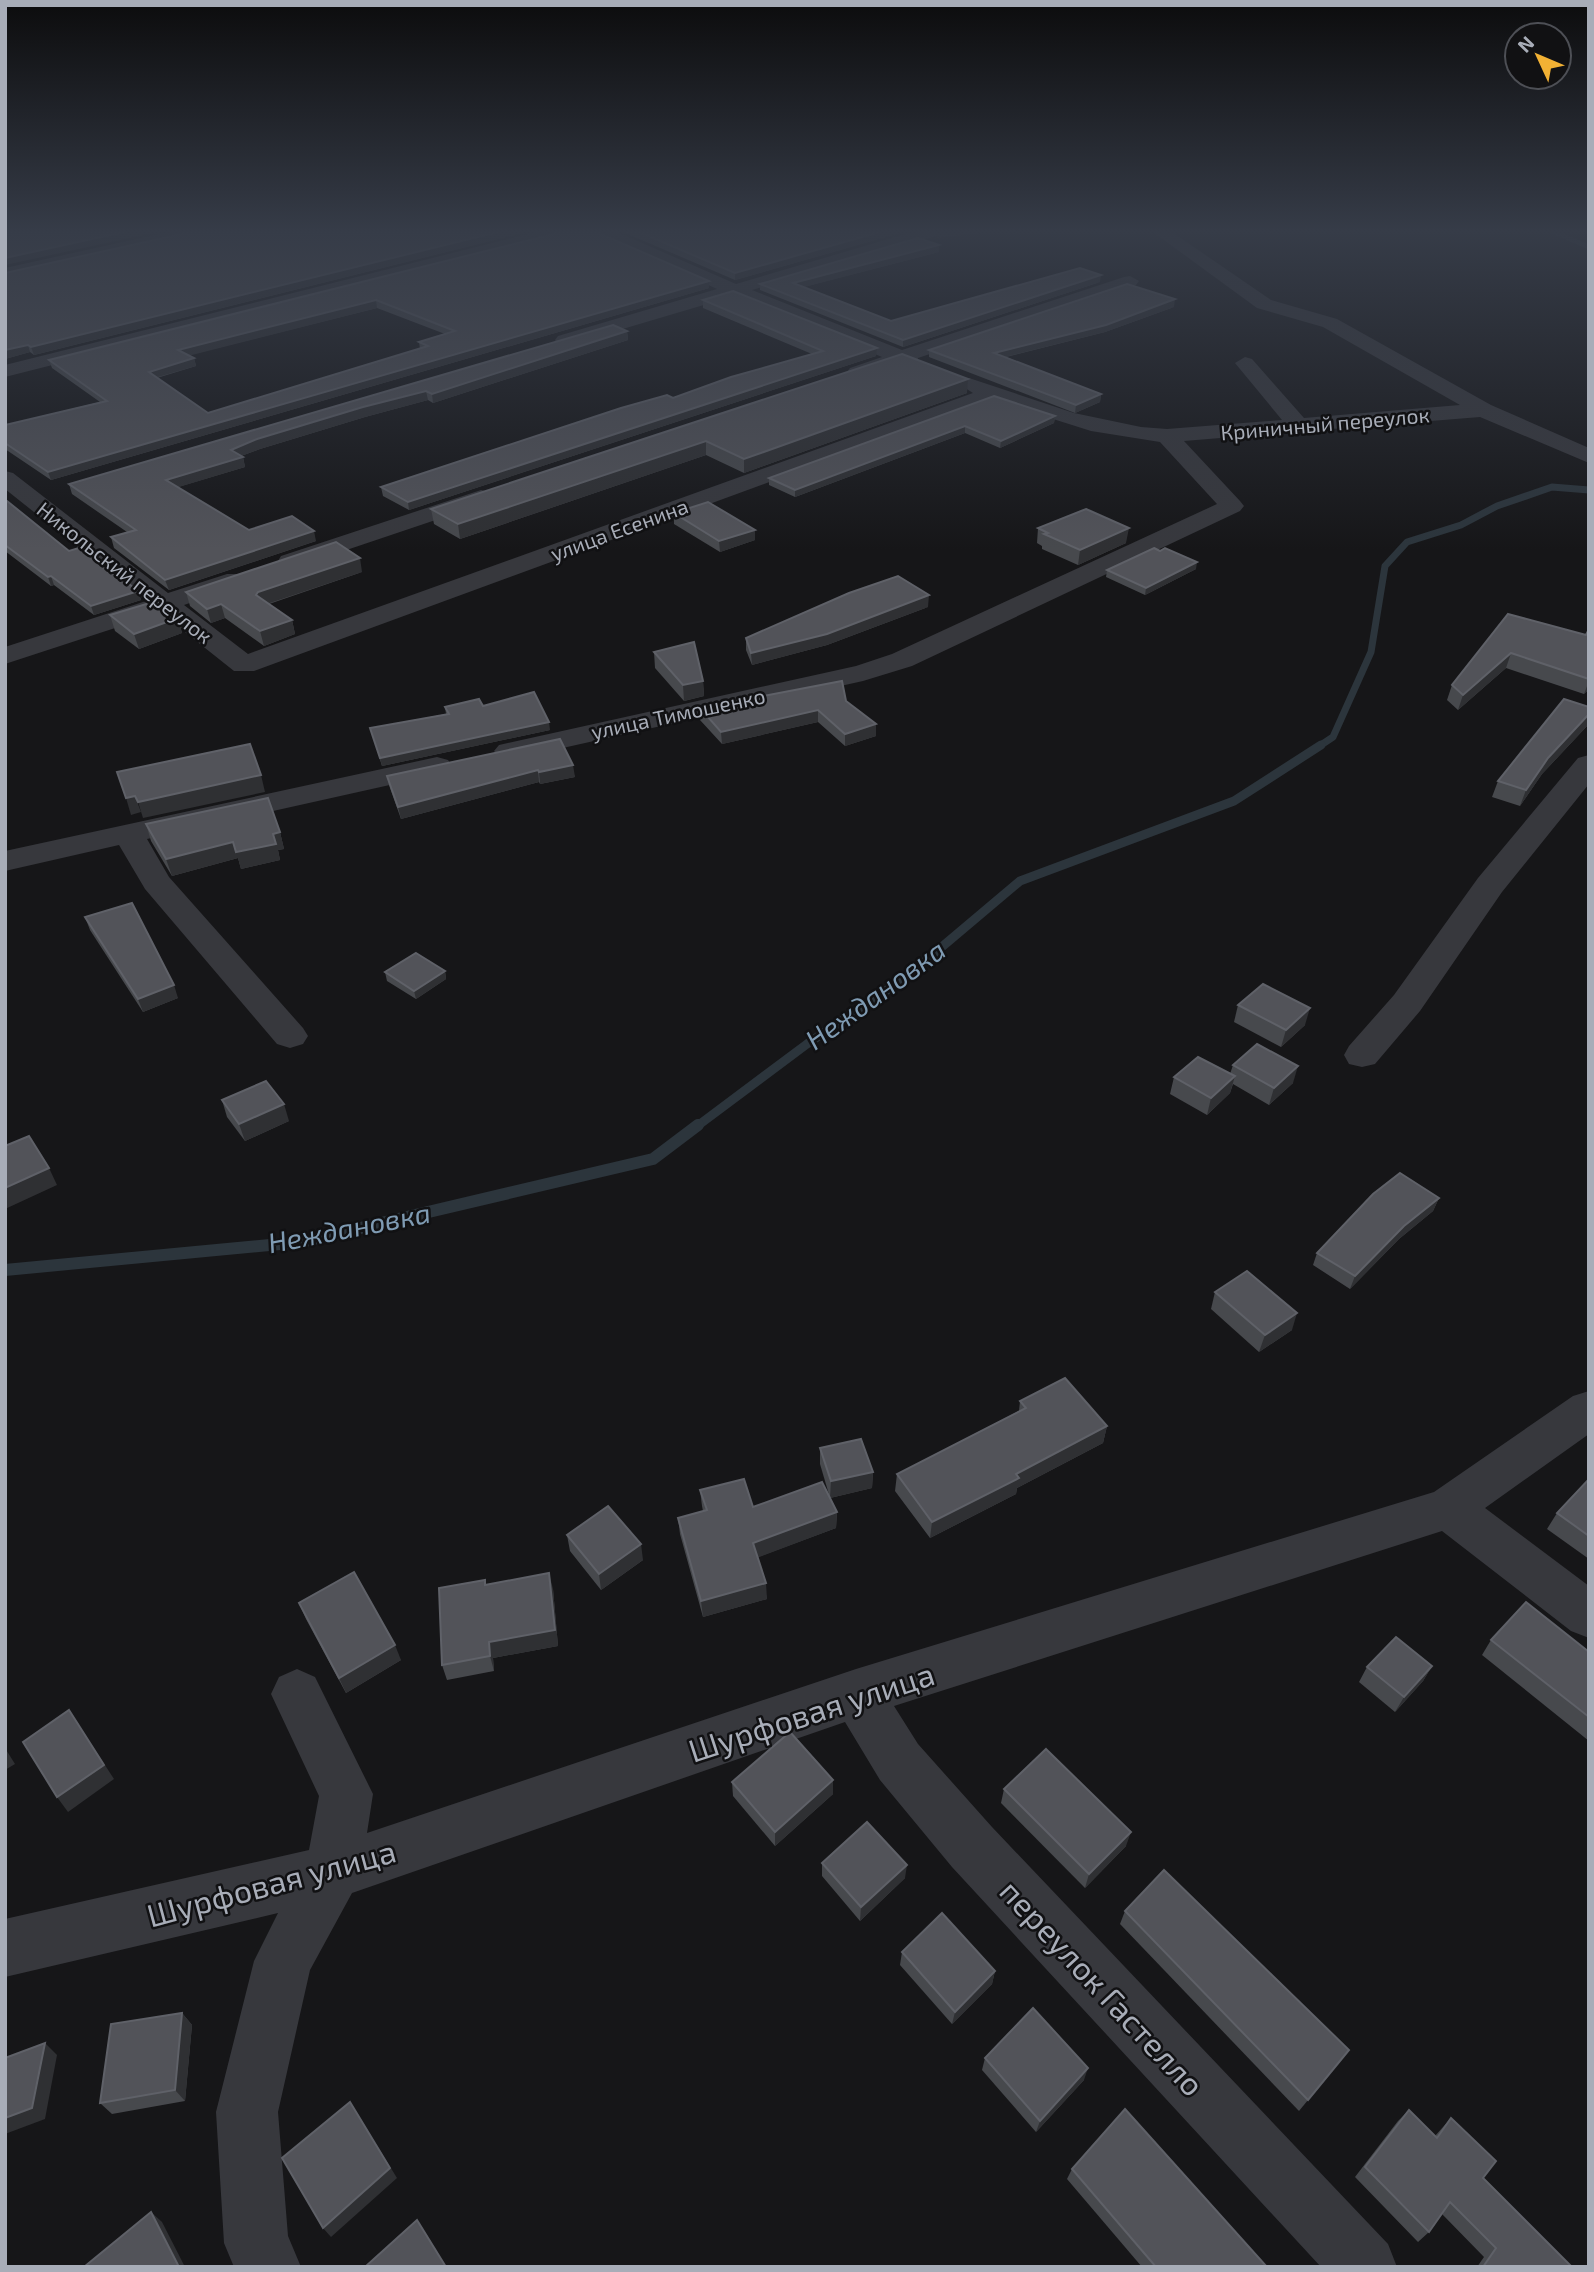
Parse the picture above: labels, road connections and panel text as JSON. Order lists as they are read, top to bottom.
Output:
{
  "streets": {
    "street": [
      "Криничный переулок",
      "улица Есенина",
      "Никольский переулок",
      "улица Тимошенко",
      "Шурфовая улица",
      "переулок Гастелло"
    ]
  },
  "crossings": [
    ["Криничный переулок", "улица Есенина"],
    ["Криничный переулок", "улица Тимошенко"],
    ["улица Есенина", "Никольский переулок"],
    ["Шурфовая улица", "переулок Гастелло"]
  ],
  "water": ["Неждановка"],
  "north": "top left"
}
